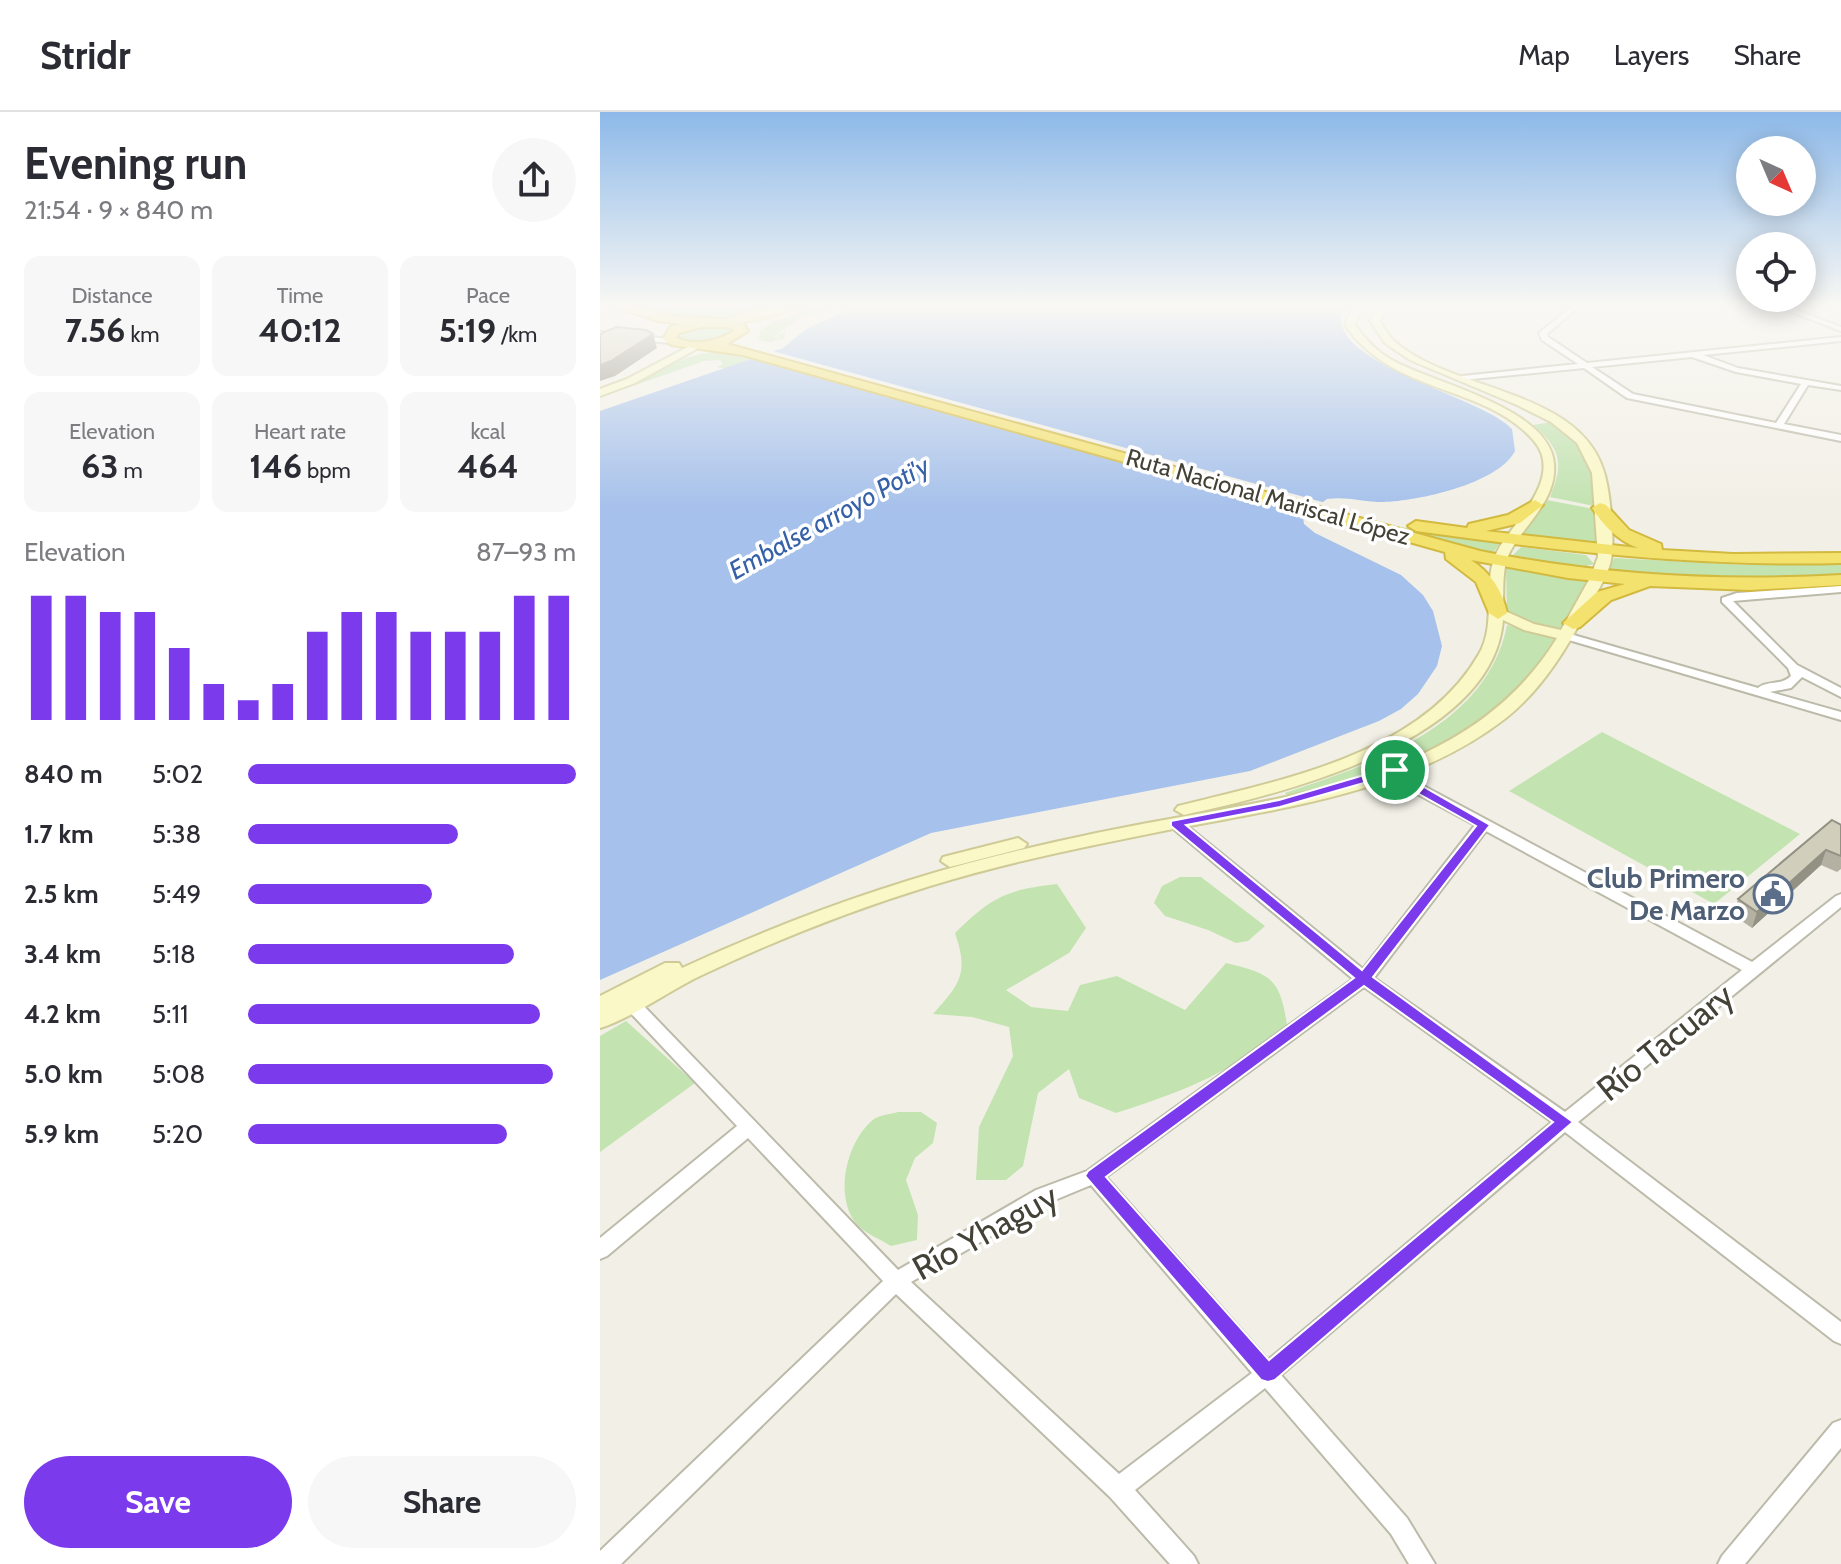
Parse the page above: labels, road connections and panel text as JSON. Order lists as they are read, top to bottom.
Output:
{
  "streets": {
    "highway": ["Ruta Nacional Mariscal López"],
    "street": ["Río Tacuary", "Río Yhaguy"]
  },
  "water": ["Embalse arroyo Poti'y"],
  "places": {
    "public building": ["Club Primero De Marzo"]
  },
  "north": "bottom right",
  "page": {
    "header": "Stridr",
    "nav": ["Map", "Layers", "Share"],
    "heading": ["Evening run", "21:54 · 9 × 840 m"],
    "stats": [
      ["Distance", "7.56 km"],
      ["Time", "40:12"],
      ["Pace", "5:19 /km"],
      ["Elevation", "63 m"],
      ["Heart rate", "146 bpm"],
      ["kcal", "464"]
    ],
    "chart": ["Elevation", "87–93 m"],
    "list": [
      {
        "name": "840 m",
        "note": "5:02"
      },
      {
        "name": "1.7 km",
        "note": "5:38"
      },
      {
        "name": "2.5 km",
        "note": "5:49"
      },
      {
        "name": "3.4 km",
        "note": "5:18"
      },
      {
        "name": "4.2 km",
        "note": "5:11"
      },
      {
        "name": "5.0 km",
        "note": "5:08"
      },
      {
        "name": "5.9 km",
        "note": "5:20"
      }
    ],
    "buttons": ["Save", "Share"]
  }
}
